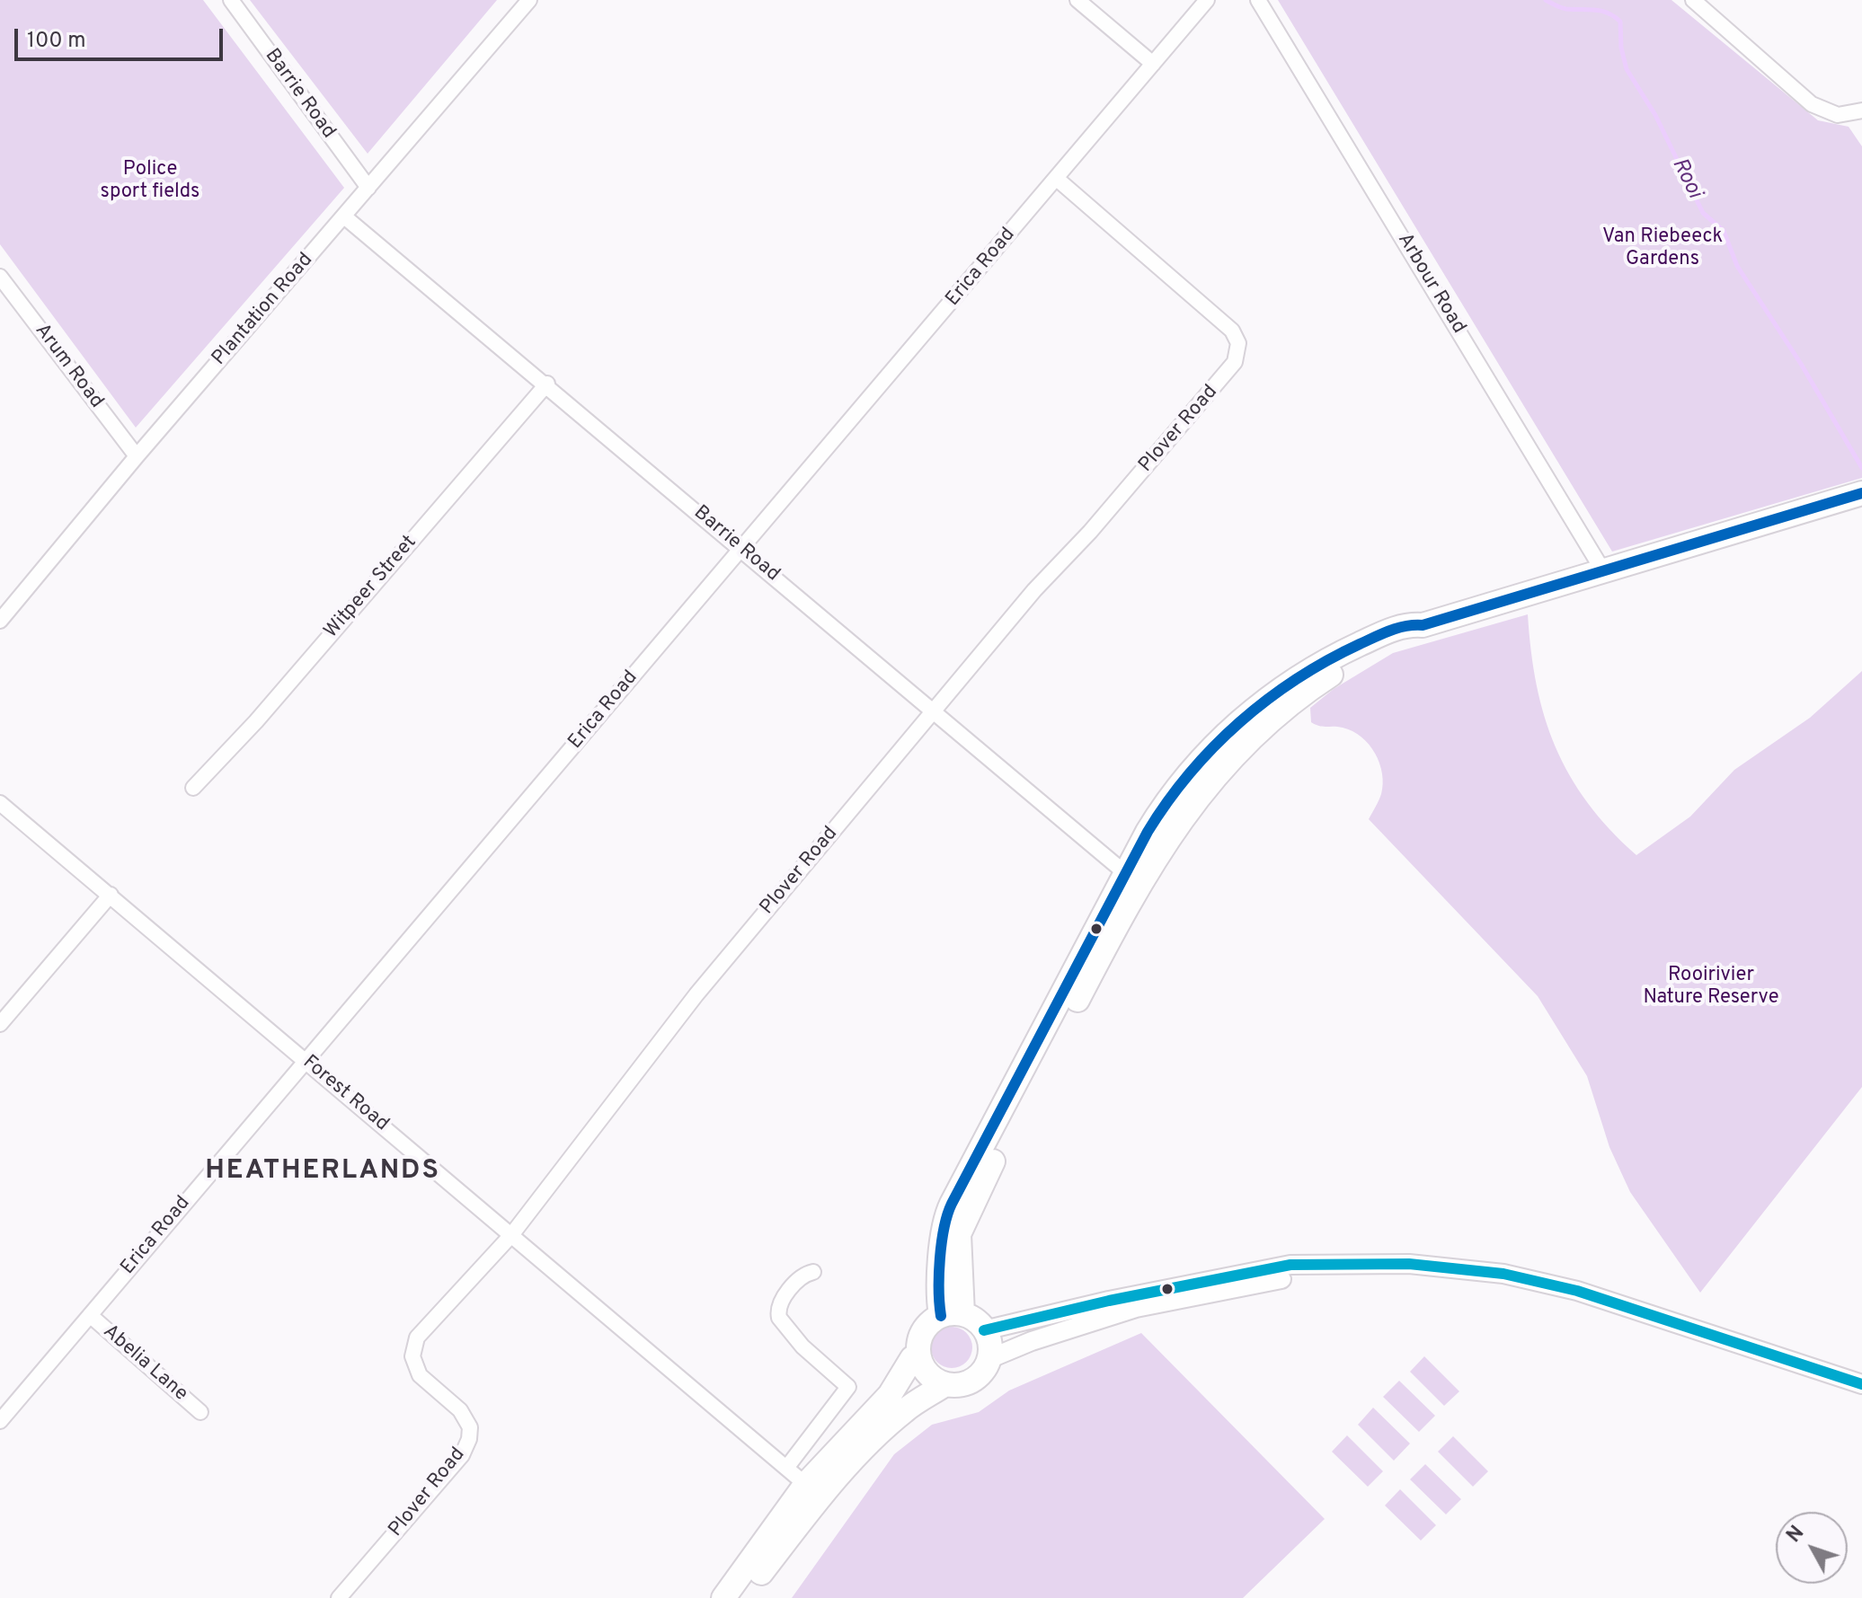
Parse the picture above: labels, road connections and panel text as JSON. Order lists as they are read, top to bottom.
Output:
{
  "streets": {
    "street": [
      "Barrie Road",
      "Erica Road",
      "Arbour Road",
      "Plantation Road",
      "Arum Road",
      "Plover Road",
      "Witpeer Street",
      "Forest Road",
      "Abelia Lane"
    ]
  },
  "crossings": [
    ["Barrie Road", "Erica Road"],
    ["Barrie Road", "Plantation Road"],
    ["Barrie Road", "Plover Road"],
    ["Barrie Road", "Witpeer Street"],
    ["Erica Road", "Plover Road"],
    ["Erica Road", "Forest Road"],
    ["Erica Road", "Abelia Lane"],
    ["Plantation Road", "Arum Road"],
    ["Plover Road", "Forest Road"]
  ],
  "districts": ["HEATHERLANDS"],
  "water": ["Rooi"],
  "parks": ["Police sport fields", "Van Riebeeck Gardens", "Rooirivier Nature Reserve"],
  "scale_bar": "100 m",
  "north": "top left"
}
